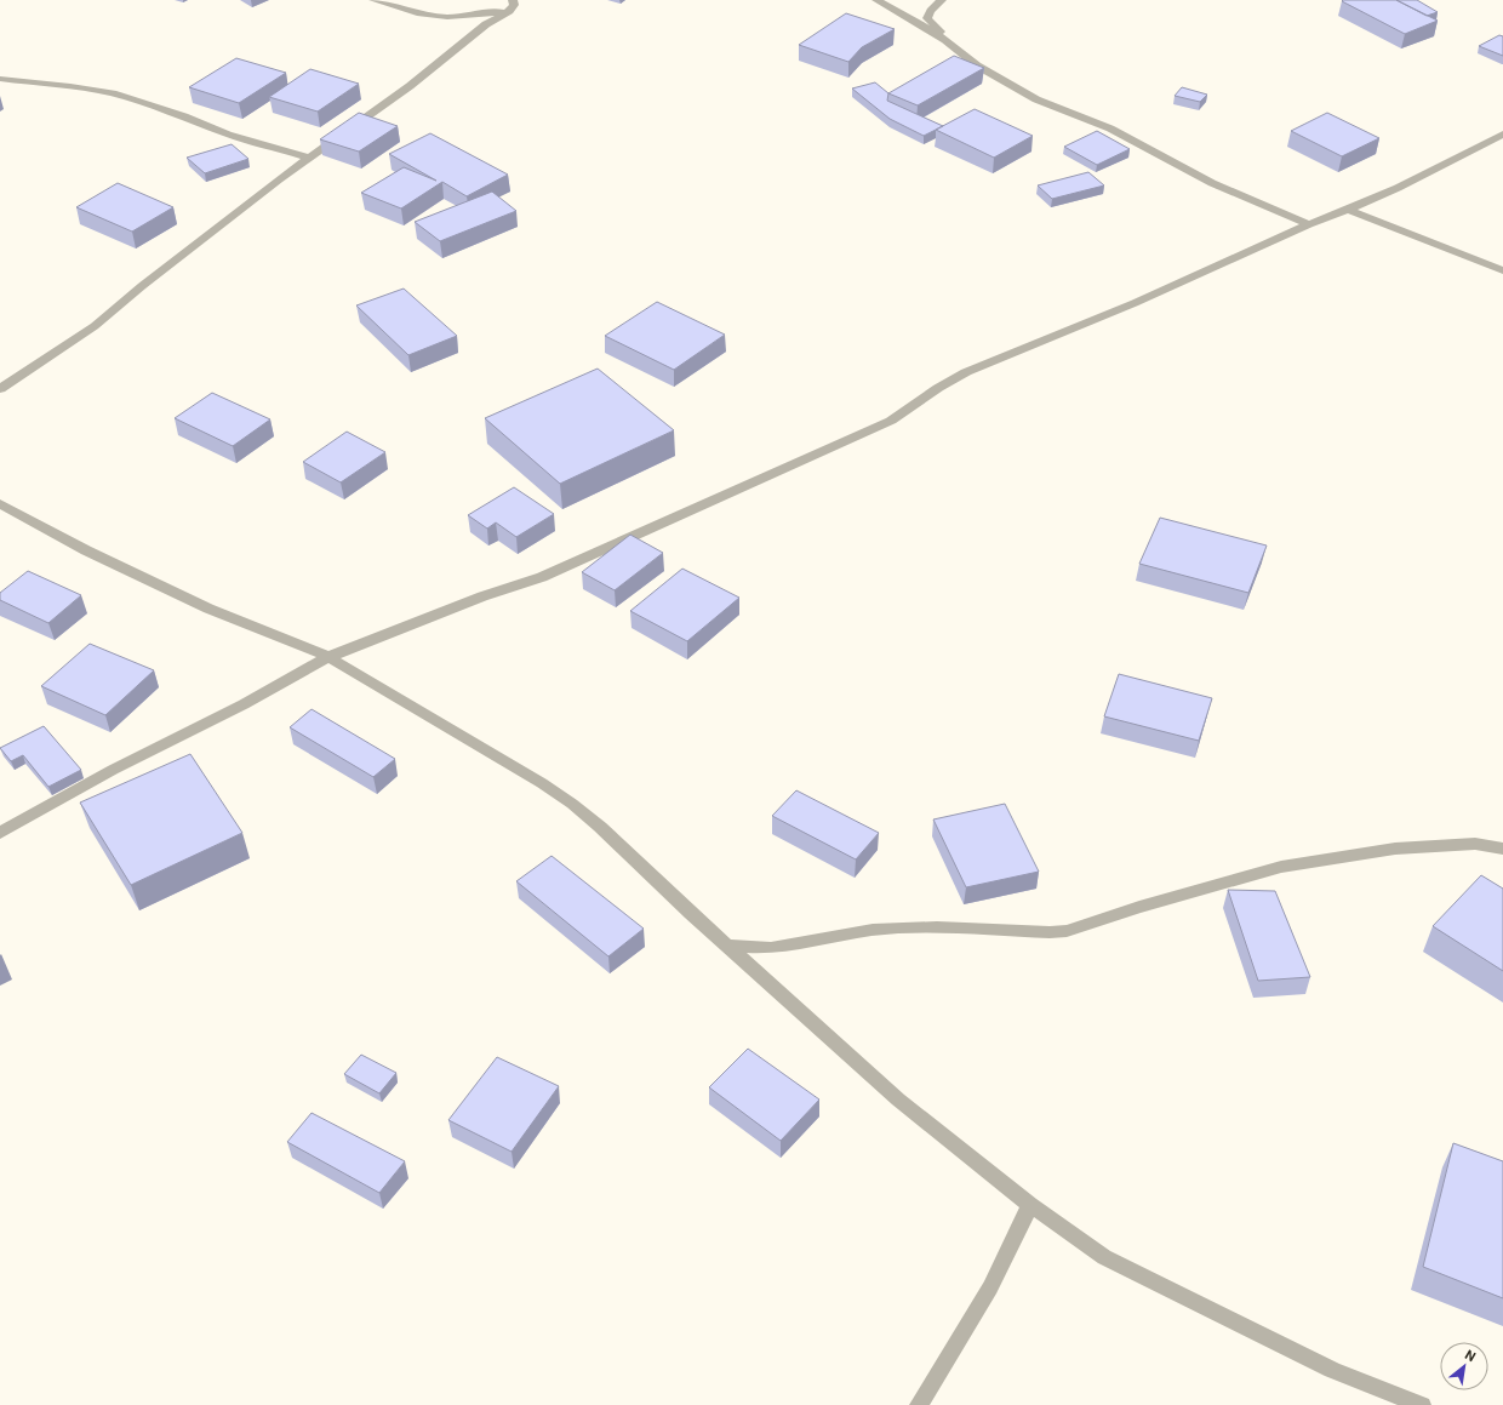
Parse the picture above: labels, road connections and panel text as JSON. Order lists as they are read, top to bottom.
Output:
{
  "north": "top right"
}
